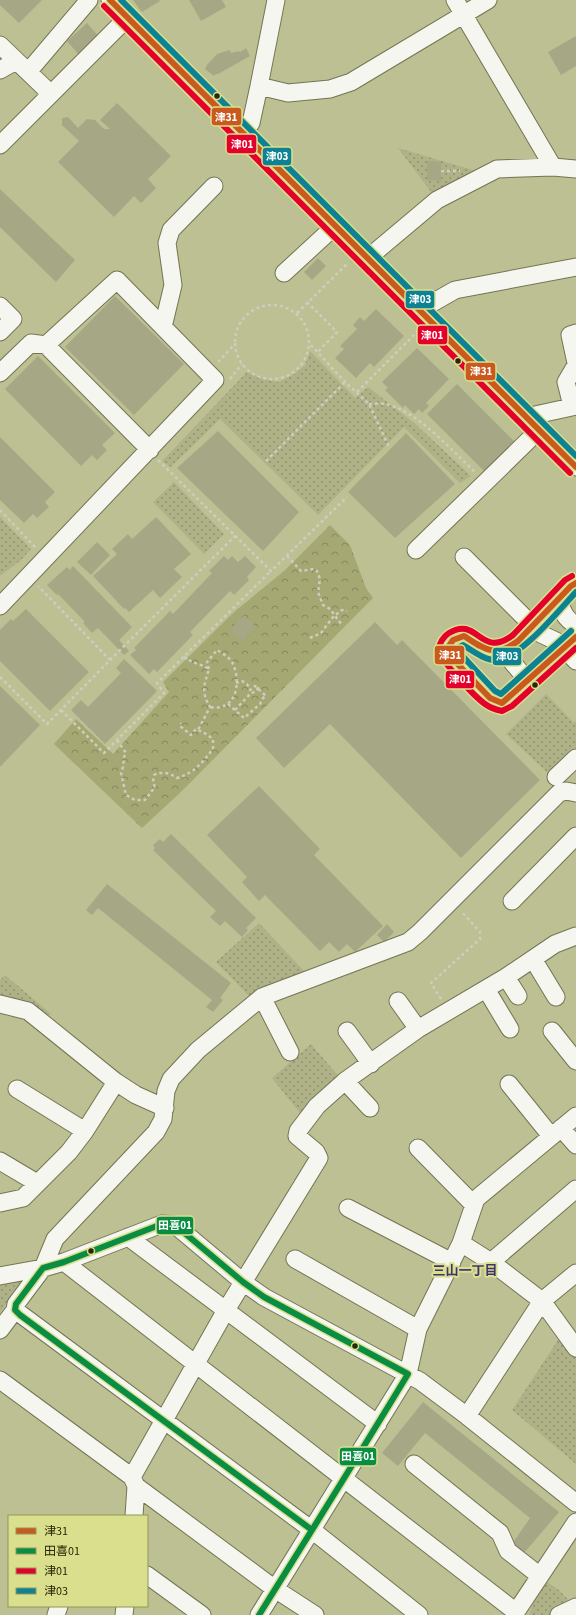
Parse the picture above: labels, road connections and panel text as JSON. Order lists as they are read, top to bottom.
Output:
{
  "districts": ["三山一丁目"],
  "lines": [
    "transit line 津31",
    "transit line 津03",
    "transit line 津01",
    "transit line 田喜01"
  ],
  "legend": [
    "津31",
    "田喜01",
    "津01",
    "津03"
  ]
}
